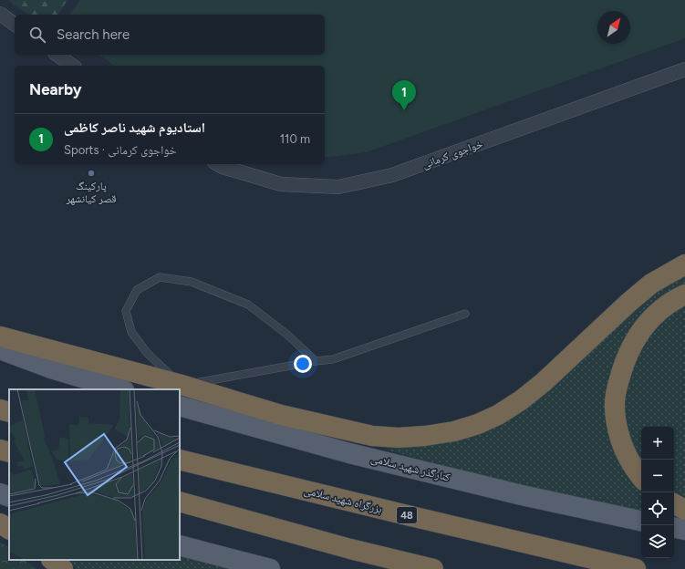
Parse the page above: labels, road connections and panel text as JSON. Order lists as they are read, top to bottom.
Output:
{
  "streets": {
    "highway": ["بزرگراه شهید سلامی", "48"],
    "main road": ["کنارگذر شهید سلامی"],
    "street": ["خواجوی کرمانی"]
  },
  "places": ["پارکینگ قصر کیانشهر"],
  "north": "top right",
  "page": {
    "search": "Search here",
    "heading": "Nearby",
    "pins": "1",
    "list": [
      {
        "mark": "1",
        "name": "استادیوم شهید ناصر کاظمی",
        "note": "Sports · خواجوی کرمانی",
        "value": "110 m"
      }
    ],
    "map_buttons": ["+", "−"]
  }
}
